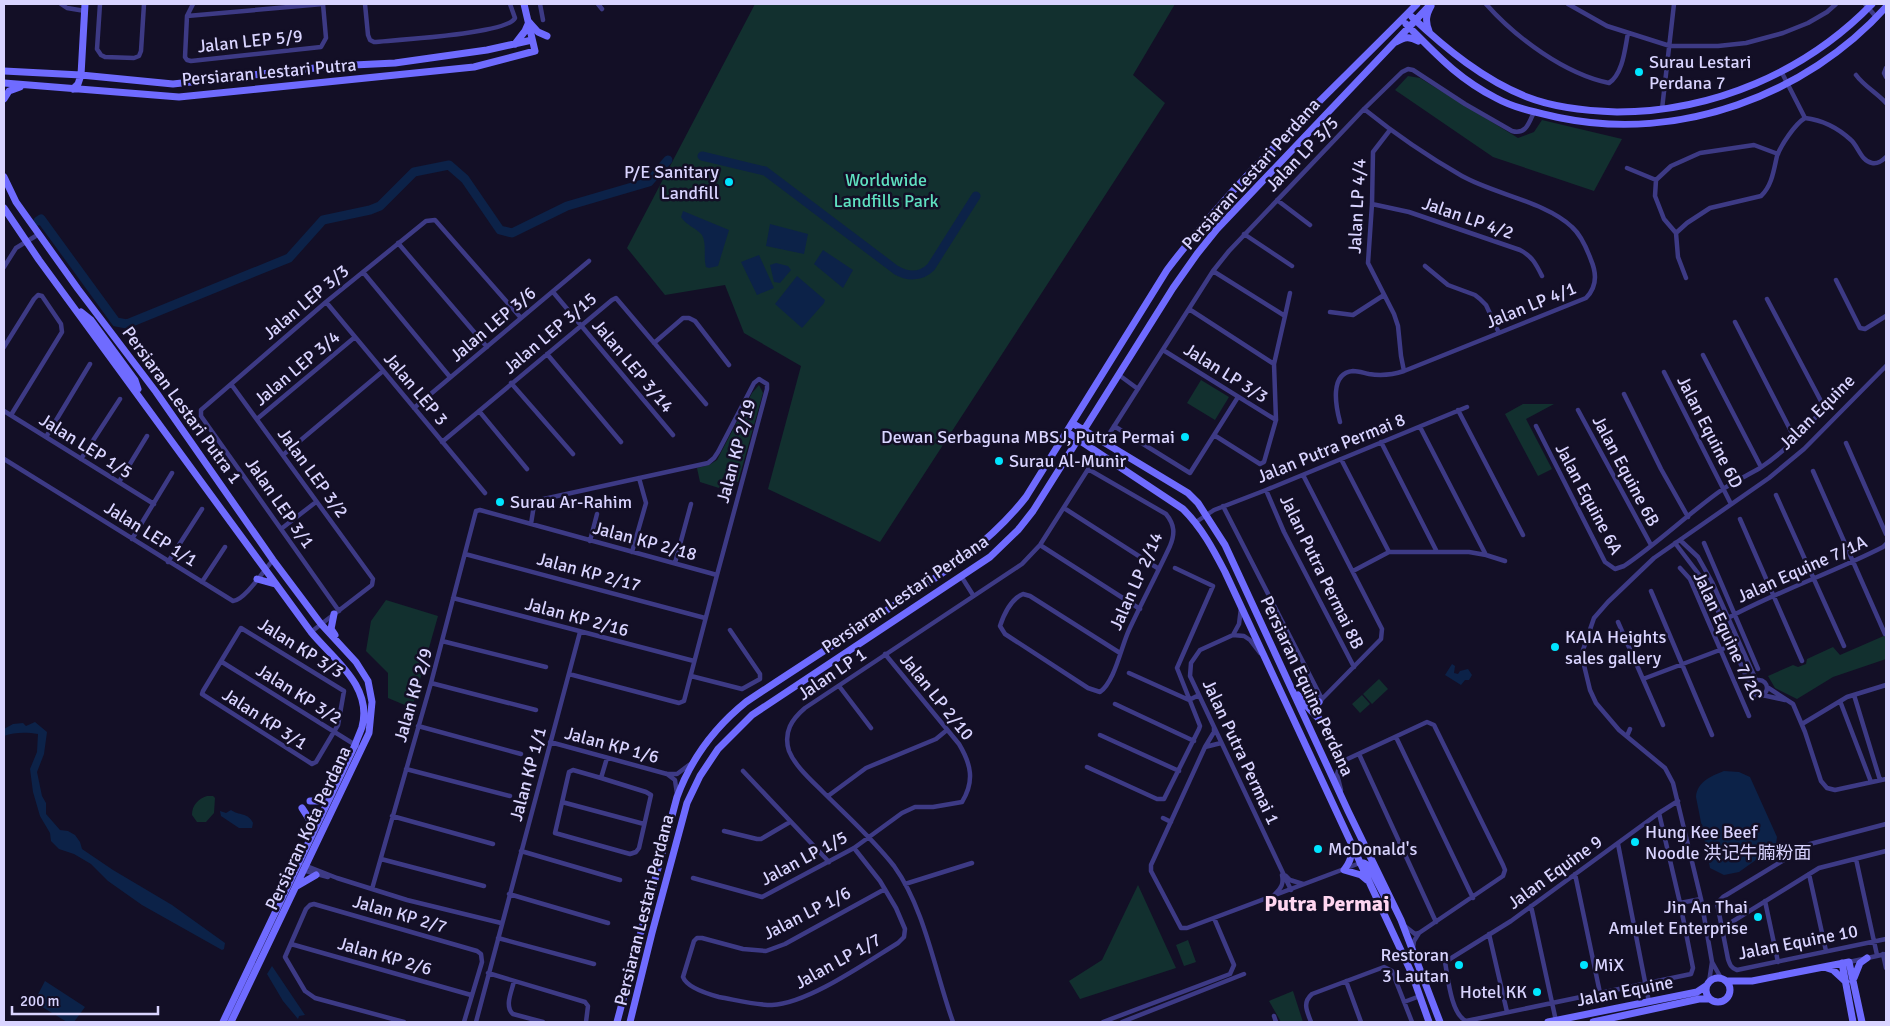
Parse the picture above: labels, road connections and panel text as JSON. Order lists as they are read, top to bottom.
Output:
{
  "streets": {
    "street": [
      "Jalan LEP 5/9",
      "Persiaran Lestari Putra",
      "Jalan LP 3/5",
      "Persiaran Lestari Perdana",
      "Jalan LP 4/4",
      "Jalan LP 4/2",
      "Jalan LEP 3/3",
      "Jalan LP 4/1",
      "Jalan LEP 3/6",
      "Jalan LEP 3/15",
      "Jalan LEP 3/14",
      "Jalan LEP 3/4",
      "Jalan LP 3/3",
      "Jalan LEP 3",
      "Persiaran Lestari Putra 1",
      "Jalan Equine",
      "Jalan Equine 6D",
      "Jalan LEP 1/5",
      "Jalan Putra Permai 8",
      "Jalan KP 2/19",
      "Jalan Equine 6B",
      "Jalan LEP 3/2",
      "Jalan Equine 6A",
      "Jalan LEP 3/1",
      "Jalan LEP 1/1",
      "Jalan KP 2/18",
      "Jalan Equine 7/1A",
      "Jalan KP 2/17",
      "Jalan Putra Permai 8B",
      "Jalan LP 2/14",
      "Jalan KP 2/16",
      "Jalan Equine 7/2C",
      "Jalan KP 3/3",
      "Jalan LP 1",
      "Persiaran Equine Perdana",
      "Jalan KP 3/2",
      "Jalan KP 2/9",
      "Jalan LP 2/10",
      "Jalan KP 3/1",
      "Jalan KP 1/6",
      "Jalan Putra Permai 1",
      "Jalan KP 1/1",
      "Persiaran Kota Perdana",
      "Jalan LP 1/5",
      "Jalan Equine 9",
      "Jalan LP 1/6",
      "Jalan KP 2/7",
      "Jalan Equine 10",
      "Jalan KP 2/6",
      "Jalan LP 1/7"
    ]
  },
  "crossings": [
    ["Jalan LP 3/5", "Jalan LP 4/1"],
    ["Jalan LP 3/5", "Jalan LP 3/3"],
    ["Jalan LP 3/5", "Persiaran Equine Perdana"],
    ["Persiaran Lestari Perdana", "Persiaran Equine Perdana"],
    ["Persiaran Lestari Perdana", "Jalan KP 1/6"],
    ["Jalan LP 4/4", "Jalan LP 4/2"],
    ["Jalan LP 4/4", "Jalan LP 4/1"],
    ["Jalan LEP 3/3", "Jalan LEP 3/6"],
    ["Jalan LEP 3/3", "Jalan LEP 3"],
    ["Jalan LEP 3/3", "Jalan LEP 3/2"],
    ["Jalan LEP 3/3", "Jalan LEP 3/1"],
    ["Jalan LEP 3/6", "Jalan LEP 3/14"],
    ["Jalan LEP 3/6", "Jalan LEP 3"],
    ["Jalan LEP 3/15", "Jalan LEP 3/14"],
    ["Jalan LEP 3/15", "Jalan LEP 3"],
    ["Jalan LEP 3/4", "Jalan LEP 3"],
    ["Jalan LEP 3/4", "Jalan LEP 3/2"],
    ["Persiaran Lestari Putra 1", "Jalan LEP 1/1"],
    ["Persiaran Lestari Putra 1", "Persiaran Kota Perdana"],
    ["Jalan Equine", "Jalan Equine 6D"],
    ["Jalan Equine", "Jalan Equine 9"],
    ["Jalan Putra Permai 8", "Jalan Putra Permai 8B"],
    ["Jalan Putra Permai 8", "Persiaran Equine Perdana"],
    ["Jalan KP 2/19", "Jalan KP 2/18"],
    ["Jalan KP 2/19", "Jalan KP 2/17"],
    ["Jalan KP 2/19", "Jalan KP 2/16"],
    ["Jalan KP 2/19", "Jalan KP 1/1"],
    ["Jalan Equine 6B", "Jalan Equine 6A"],
    ["Jalan LEP 3/2", "Jalan LEP 3/1"],
    ["Jalan KP 2/18", "Jalan KP 2/9"],
    ["Jalan KP 2/17", "Jalan KP 2/9"],
    ["Jalan LP 2/14", "Jalan LP 1"],
    ["Jalan KP 2/16", "Jalan KP 2/9"],
    ["Jalan KP 2/16", "Jalan KP 1/1"],
    ["Jalan KP 3/3", "Jalan KP 3/2"],
    ["Jalan KP 3/3", "Jalan KP 3/1"],
    ["Jalan LP 1", "Persiaran Equine Perdana"],
    ["Jalan LP 1", "Jalan LP 2/10"],
    ["Jalan LP 1", "Jalan LP 1/5"],
    ["Jalan KP 3/2", "Jalan KP 3/1"],
    ["Jalan KP 3/2", "Persiaran Kota Perdana"],
    ["Jalan LP 2/10", "Jalan LP 1/5"],
    ["Jalan KP 1/6", "Jalan KP 1/1"],
    ["Jalan LP 1/5", "Jalan LP 1/7"],
    ["Jalan LP 1/6", "Jalan LP 1/7"],
    ["Jalan KP 2/7", "Jalan KP 2/6"]
  ],
  "districts": ["Putra Permai"],
  "parks": ["Worldwide Landfills Park"],
  "places": [
    "Surau Lestari Perdana 7",
    "P/E Sanitary Landfill",
    "Dewan Serbaguna MBSJ, Putra Permai",
    "Surau Al-Munir",
    "Surau Ar-Rahim",
    "KAIA Heights sales gallery",
    "Hung Kee Beef Noodle 洪记牛腩粉面",
    "McDonald's",
    "Jin An Thai Amulet Enterprise",
    "Restoran 3 Lautan",
    "MiX",
    "Hotel KK"
  ],
  "scale_bar": "200 m"
}
